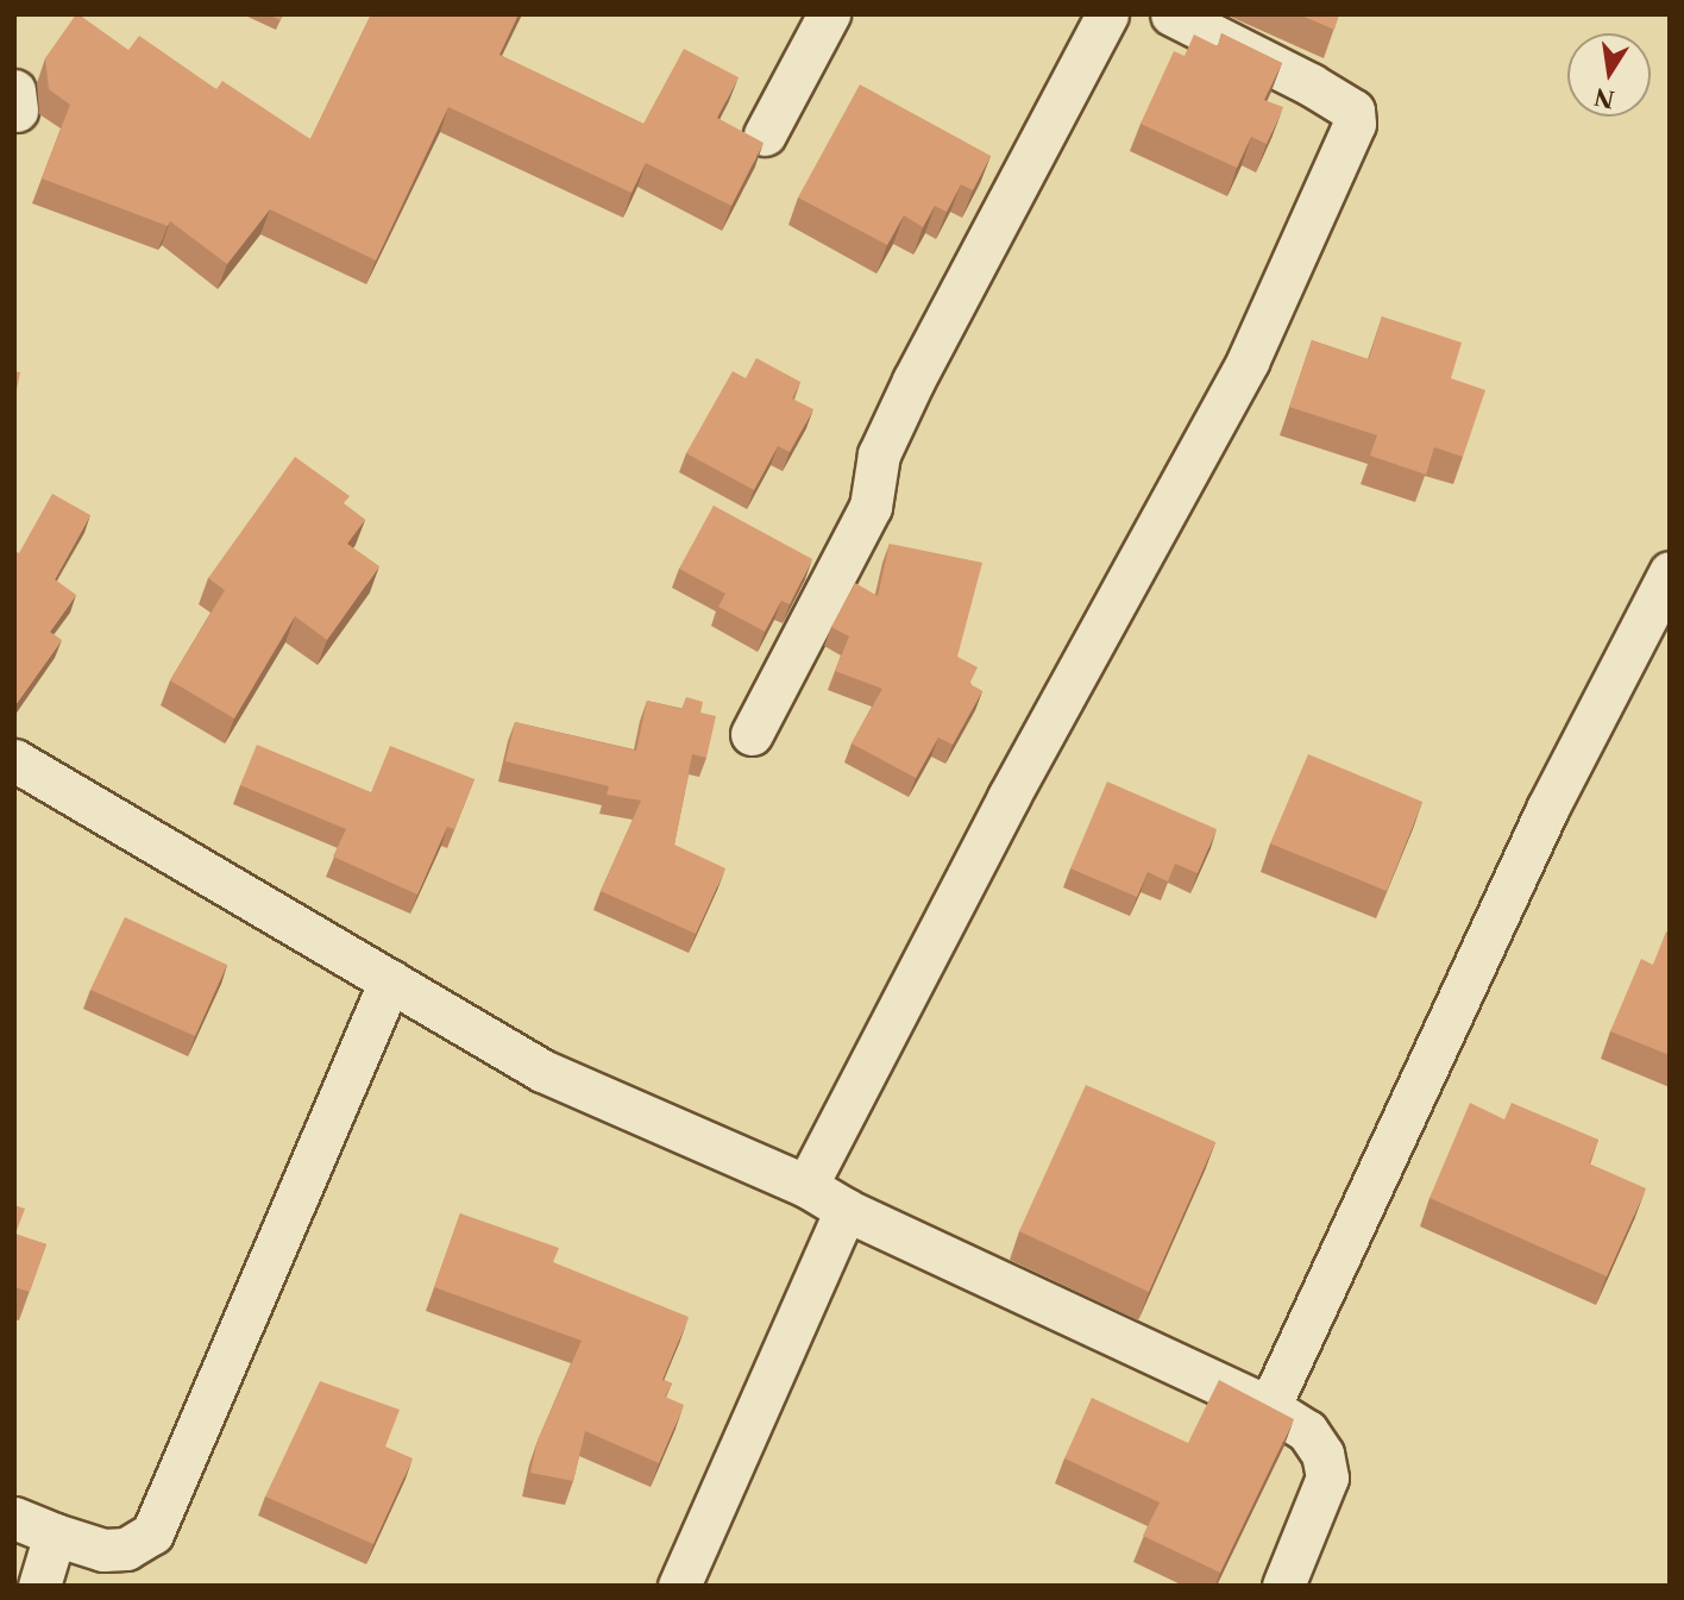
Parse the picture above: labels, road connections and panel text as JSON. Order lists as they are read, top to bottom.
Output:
{
  "north": "bottom"
}
